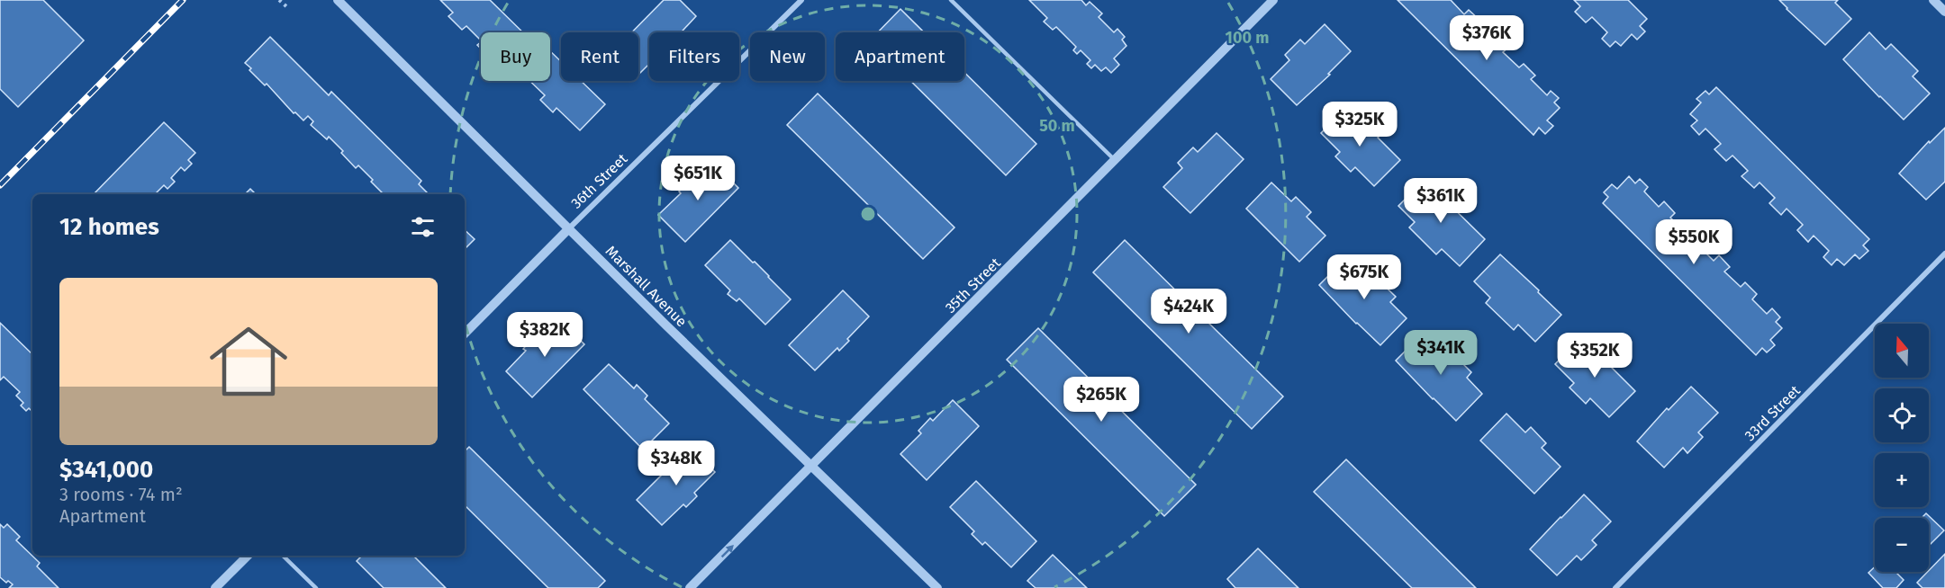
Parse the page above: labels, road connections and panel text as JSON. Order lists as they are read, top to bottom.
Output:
{
  "streets": {
    "street": [
      "36th Street",
      "35th Street",
      "Marshall Avenue",
      "33rd Street"
    ]
  },
  "crossings": [
    ["36th Street", "Marshall Avenue"],
    ["35th Street", "Marshall Avenue"]
  ],
  "north": "top",
  "page": {
    "price": [
      "$376K",
      "$325K",
      "$651K",
      "$361K",
      "$550K",
      "$675K",
      "$424K",
      "$382K",
      "$341K",
      "$352K",
      "$265K",
      "$348K"
    ],
    "chip": [
      "Buy",
      "Rent",
      "Filters",
      "New",
      "Apartment"
    ],
    "heading": "12 homes",
    "list": [
      {
        "name": "$341,000",
        "note": "3 rooms · 74 m² · Apartment"
      }
    ],
    "map_buttons": ["+", "−"]
  },
  "rings": ["100 m", "50 m"]
}
